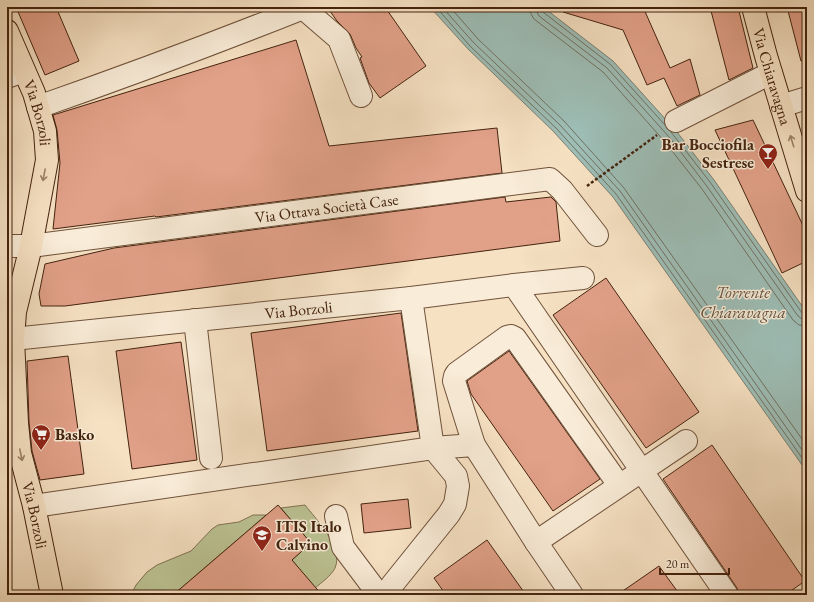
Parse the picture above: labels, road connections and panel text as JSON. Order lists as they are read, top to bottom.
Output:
{
  "streets": {
    "main road": ["Via Chiaravagna", "Via Borzoli"],
    "street": ["Via Ottava Società Case"]
  },
  "crossings": [
    ["Via Borzoli", "Via Ottava Società Case"]
  ],
  "one_way": ["Via Chiaravagna"],
  "water": ["Torrente Chiaravagna"],
  "places": {
    "bar": ["Bar Bocciofila Sestrese"],
    "supermarket": ["Basko"],
    "school or university": ["ITIS Italo Calvino"]
  },
  "scale_bar": "20 m"
}
